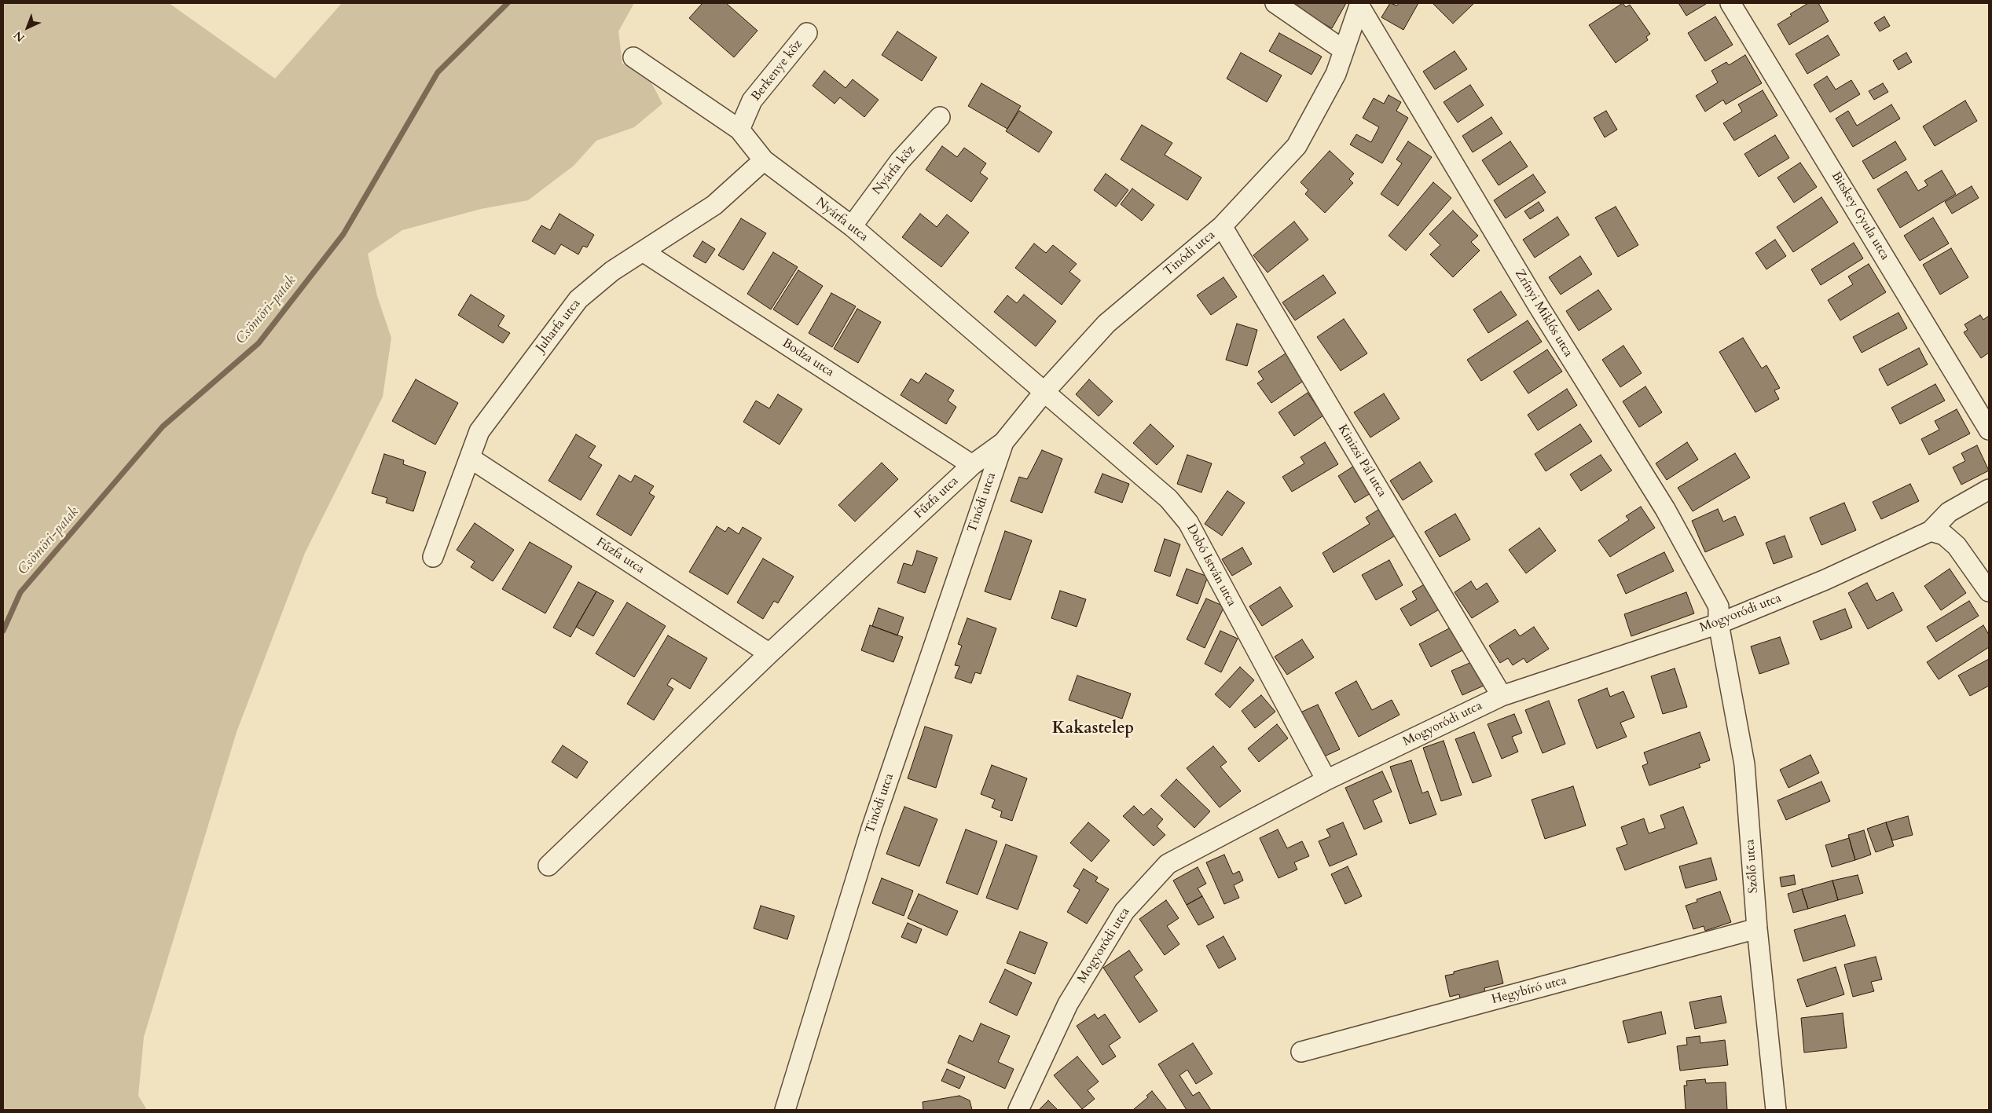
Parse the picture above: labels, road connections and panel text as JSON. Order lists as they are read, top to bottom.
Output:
{
  "streets": {
    "street": [
      "Berkenye köz",
      "Nyárfa köz",
      "Bitskey Gyula utca",
      "Nyárfa utca",
      "Tinódi utca",
      "Zrínyi Miklós utca",
      "Juharfa utca",
      "Bodza utca",
      "Kinizsi Pál utca",
      "Fűzfa utca",
      "Dobó István utca",
      "Mogyoródi utca",
      "Szőlő utca",
      "Hegybíró utca"
    ]
  },
  "crossings": [
    ["Berkenye köz", "Nyárfa utca"],
    ["Nyárfa köz", "Nyárfa utca"],
    ["Nyárfa utca", "Tinódi utca"],
    ["Nyárfa utca", "Juharfa utca"],
    ["Nyárfa utca", "Dobó István utca"],
    ["Tinódi utca", "Zrínyi Miklós utca"],
    ["Tinódi utca", "Kinizsi Pál utca"],
    ["Tinódi utca", "Fűzfa utca"],
    ["Tinódi utca", "Dobó István utca"],
    ["Zrínyi Miklós utca", "Mogyoródi utca"],
    ["Zrínyi Miklós utca", "Szőlő utca"],
    ["Juharfa utca", "Bodza utca"],
    ["Juharfa utca", "Fűzfa utca"],
    ["Bodza utca", "Fűzfa utca"],
    ["Kinizsi Pál utca", "Mogyoródi utca"],
    ["Dobó István utca", "Mogyoródi utca"],
    ["Mogyoródi utca", "Szőlő utca"],
    ["Szőlő utca", "Hegybíró utca"]
  ],
  "districts": ["Kakastelep"],
  "water": ["Csömöri-patak"],
  "north": "bottom left"
}
